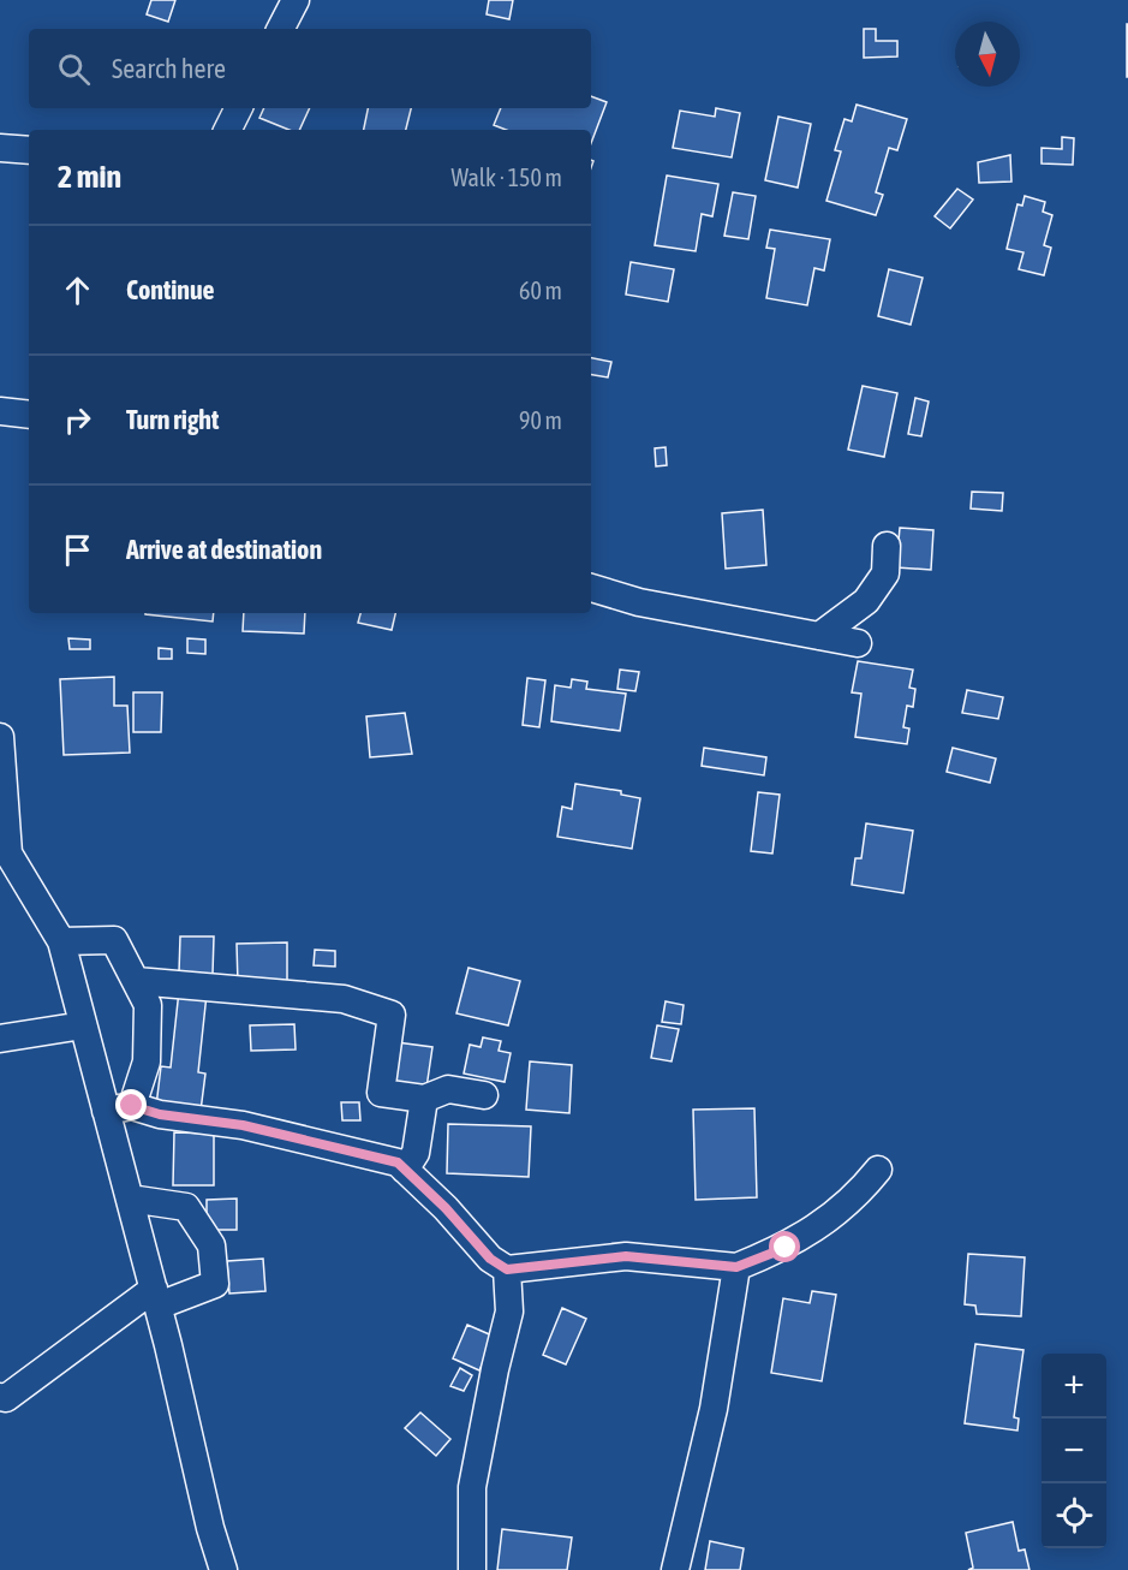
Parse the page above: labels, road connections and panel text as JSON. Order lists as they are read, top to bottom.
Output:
{
  "north": "bottom",
  "page": {
    "search": "Search here",
    "heading": ["2 min", "Walk · 150 m"],
    "list": [
      ["Continue", "60 m"],
      ["Turn right", "90 m"],
      "Arrive at destination"
    ],
    "map_buttons": ["+", "−"]
  }
}
